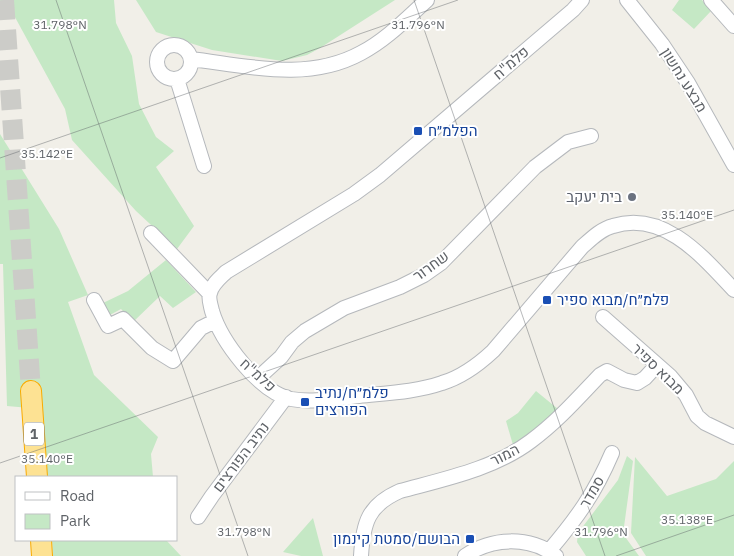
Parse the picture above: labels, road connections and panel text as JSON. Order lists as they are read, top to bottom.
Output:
{
  "streets": {
    "highway": ["1"],
    "street": [
      "פלמ\"ח",
      "מבצע נחשון",
      "שחרור",
      "מבוא ספיר",
      "המור",
      "נתיב הפורצים",
      "סמדר"
    ]
  },
  "crossings": [
    ["פלמ\"ח", "שחרור"],
    ["פלמ\"ח", "נתיב הפורצים"],
    ["מבוא ספיר", "המור"]
  ],
  "places": {
    "transit": [
      "הפלמ״ח",
      "פלמ״ח/מבוא ספיר",
      "פלמ״ח/נתיב הפורצים",
      "הבושם/סמטת קינמון"
    ],
    "other": ["בית יעקב"]
  },
  "legend": ["Road", "Park"],
  "coordinates": [
    "31.798°N",
    "31.796°N",
    "35.142°E",
    "35.140°E",
    "35.138°E"
  ]
}
